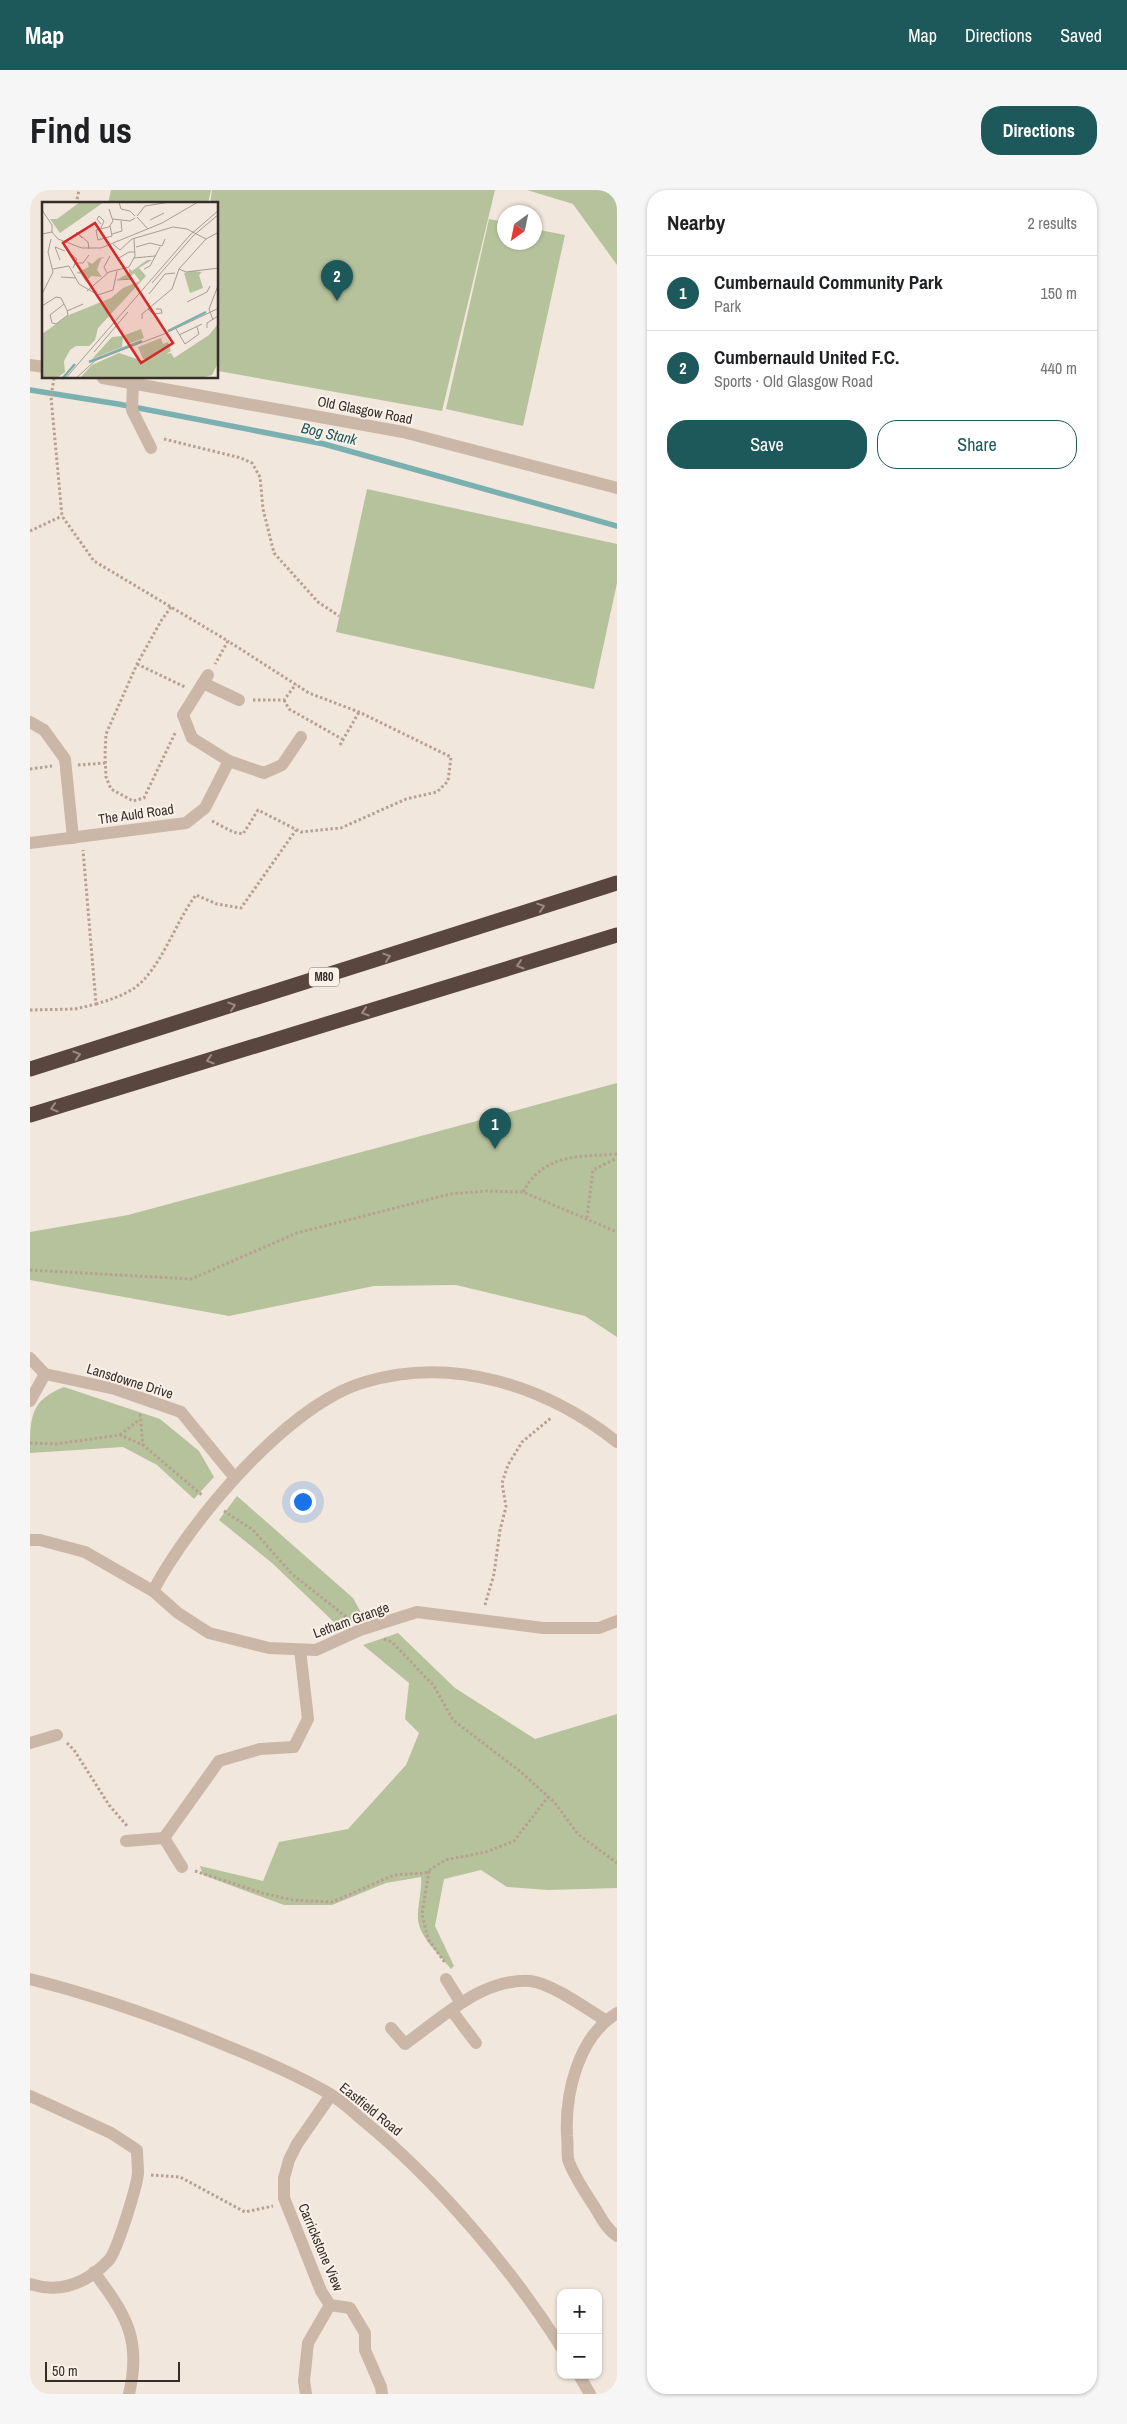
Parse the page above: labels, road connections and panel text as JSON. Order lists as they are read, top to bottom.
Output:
{
  "streets": {
    "highway": ["M80"],
    "street": [
      "Old Glasgow Road",
      "The Auld Road",
      "Lansdowne Drive",
      "Letham Grange",
      "Eastfield Road",
      "Carrickstone View"
    ]
  },
  "crossings": [
    ["Eastfield Road", "Carrickstone View"]
  ],
  "water": ["Bog Stank"],
  "scale_bar": "50 m",
  "north": "bottom left",
  "page": {
    "header": "Map",
    "nav": ["Map", "Directions", "Saved"],
    "buttons": [
      "Directions",
      ["Save", "Share"]
    ],
    "title": "Find us",
    "heading": ["Nearby", "2 results"],
    "list": [
      {
        "mark": "1",
        "name": "Cumbernauld Community Park",
        "note": "Park",
        "value": "150 m"
      },
      {
        "mark": "2",
        "name": "Cumbernauld United F.C.",
        "note": "Sports · Old Glasgow Road",
        "value": "440 m"
      }
    ],
    "pins": ["2", "1"],
    "map_buttons": ["+", "−"],
    "scale": "50 m"
  }
}
